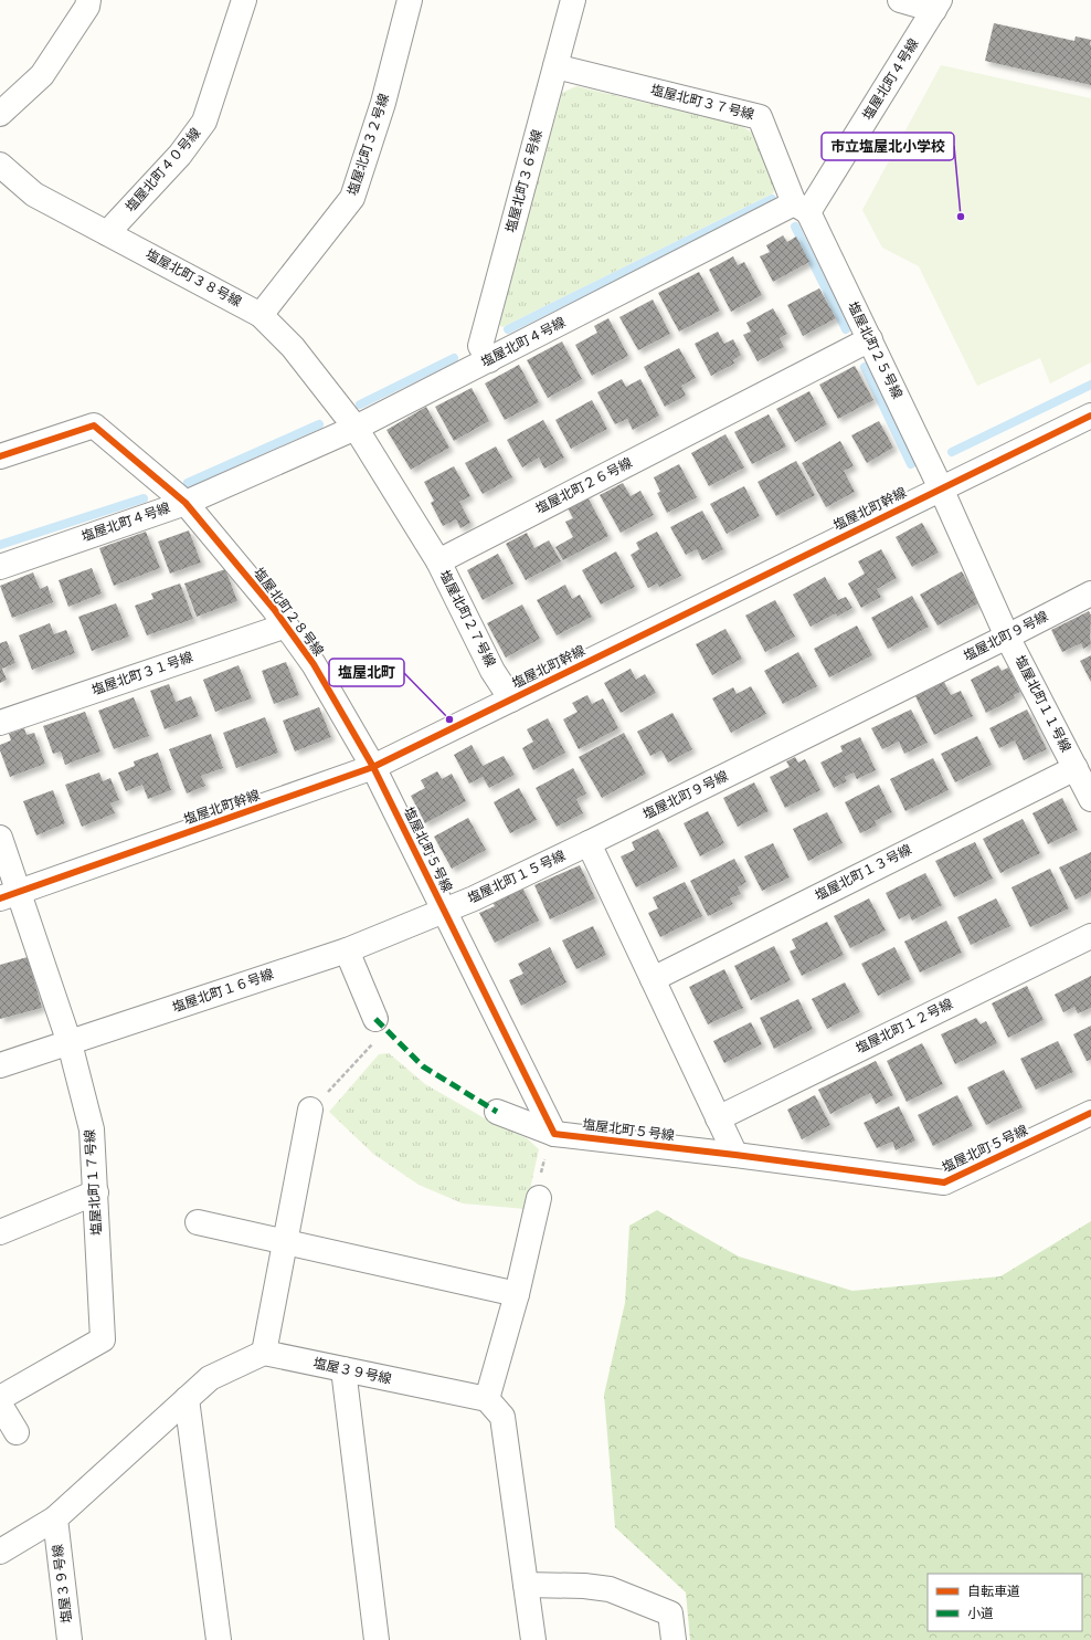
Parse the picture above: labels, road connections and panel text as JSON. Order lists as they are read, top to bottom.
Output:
{
  "streets": {
    "street": [
      "塩屋北町４号線",
      "塩屋北町３７号線",
      "塩屋北町３２号線",
      "塩屋北町４０号線",
      "塩屋北町３６号線",
      "塩屋北町３８号線",
      "塩屋北町２５号線",
      "塩屋北町２６号線",
      "塩屋北町幹線",
      "塩屋北町２８号線",
      "塩屋北町２７号線",
      "塩屋北町９号線",
      "塩屋北町３１号線",
      "塩屋北町１１号線",
      "塩屋北町５号線",
      "塩屋北町１３号線",
      "塩屋北町１５号線",
      "塩屋北町１６号線",
      "塩屋北町１２号線",
      "塩屋北町１７号線",
      "塩屋３９号線"
    ]
  },
  "crossings": [
    ["塩屋北町４号線", "塩屋北町３７号線"],
    ["塩屋北町４号線", "塩屋北町３６号線"],
    ["塩屋北町４号線", "塩屋北町３８号線"],
    ["塩屋北町４号線", "塩屋北町２５号線"],
    ["塩屋北町４号線", "塩屋北町２８号線"],
    ["塩屋北町３７号線", "塩屋北町３６号線"],
    ["塩屋北町３７号線", "塩屋北町２５号線"],
    ["塩屋北町３２号線", "塩屋北町３８号線"],
    ["塩屋北町４０号線", "塩屋北町３８号線"],
    ["塩屋北町２５号線", "塩屋北町２６号線"],
    ["塩屋北町２５号線", "塩屋北町幹線"],
    ["塩屋北町２５号線", "塩屋北町１１号線"],
    ["塩屋北町２６号線", "塩屋北町２７号線"],
    ["塩屋北町幹線", "塩屋北町２８号線"],
    ["塩屋北町幹線", "塩屋北町２７号線"],
    ["塩屋北町幹線", "塩屋北町１１号線"],
    ["塩屋北町幹線", "塩屋北町５号線"],
    ["塩屋北町幹線", "塩屋北町１７号線"],
    ["塩屋北町２８号線", "塩屋北町３１号線"],
    ["塩屋北町２８号線", "塩屋北町５号線"],
    ["塩屋北町９号線", "塩屋北町１１号線"],
    ["塩屋北町９号線", "塩屋北町１５号線"],
    ["塩屋北町１１号線", "塩屋北町１３号線"],
    ["塩屋北町５号線", "塩屋北町１５号線"],
    ["塩屋北町５号線", "塩屋北町１６号線"],
    ["塩屋北町１５号線", "塩屋北町１６号線"],
    ["塩屋北町１６号線", "塩屋北町１７号線"]
  ],
  "places": ["市立塩屋北小学校", "塩屋北町"],
  "legend": ["自転車道", "小道"]
}
